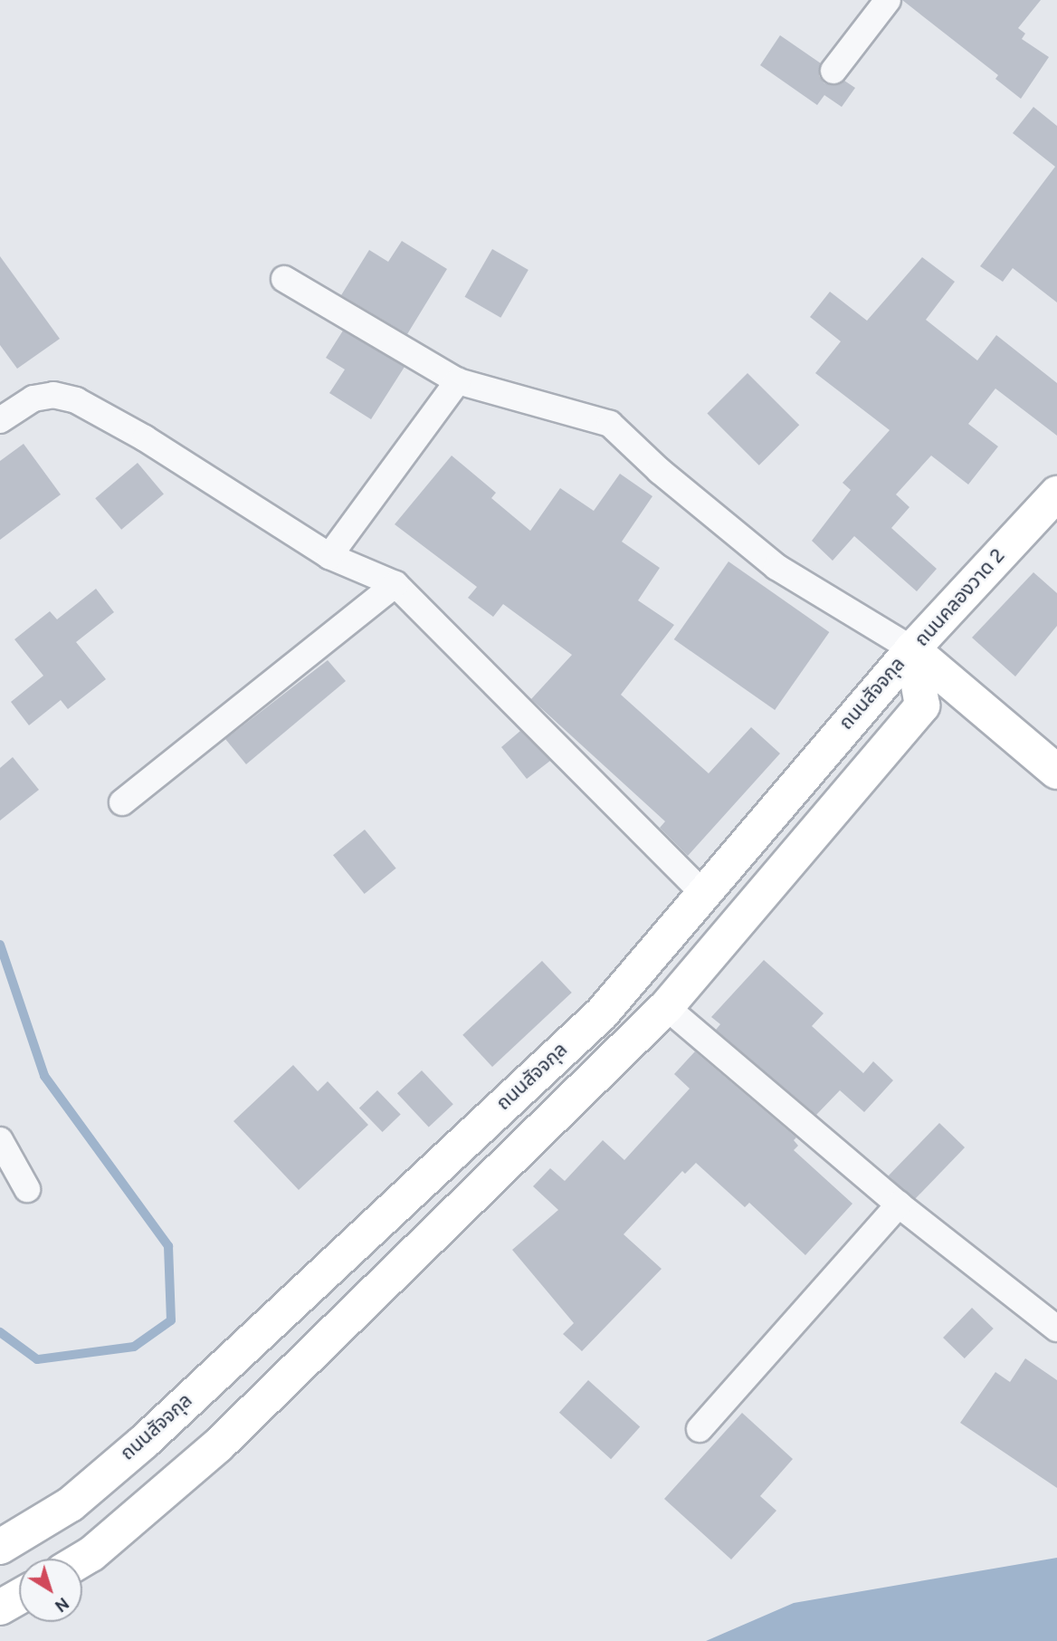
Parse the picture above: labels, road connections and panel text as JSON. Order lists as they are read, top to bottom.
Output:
{
  "streets": {
    "street": ["ถนนคลองวาด 2", "ถนนสัจจกุล"]
  },
  "crossings": [
    ["ถนนคลองวาด 2", "ถนนสัจจกุล"]
  ],
  "north": "bottom right"
}
